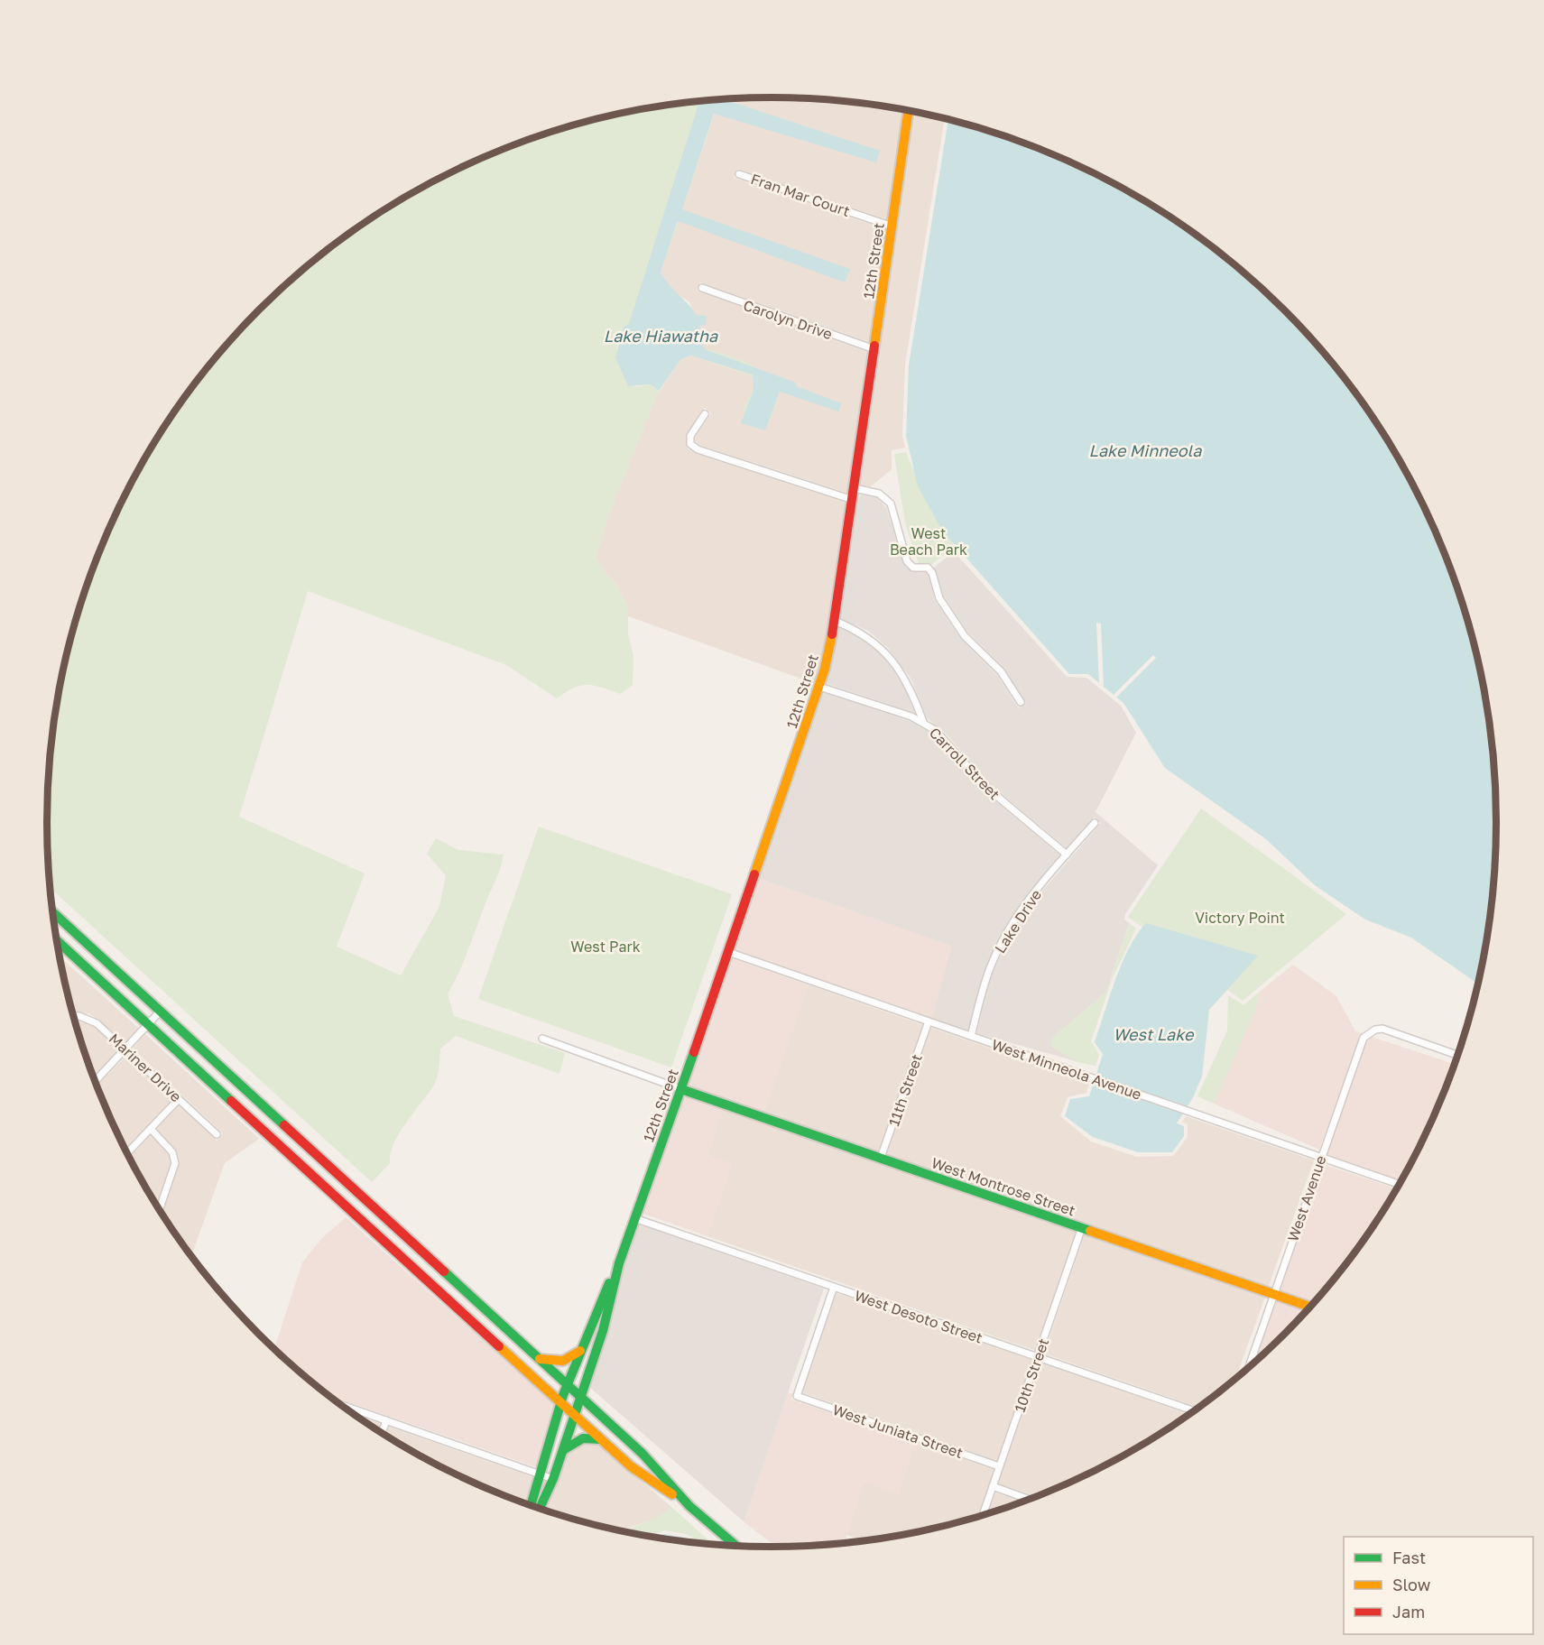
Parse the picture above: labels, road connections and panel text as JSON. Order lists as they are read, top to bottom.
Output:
{
  "streets": {
    "main road": ["12th Street", "West Montrose Street"],
    "street": [
      "Fran Mar Court",
      "Carolyn Drive",
      "Carroll Street",
      "Lake Drive",
      "Mariner Drive",
      "West Minneola Avenue",
      "11th Street",
      "West Avenue",
      "West Desoto Street",
      "10th Street",
      "West Juniata Street"
    ]
  },
  "crossings": [
    ["Fran Mar Court", "12th Street"],
    ["12th Street", "Carolyn Drive"],
    ["12th Street", "Carroll Street"],
    ["12th Street", "West Minneola Avenue"],
    ["12th Street", "West Montrose Street"],
    ["12th Street", "West Desoto Street"],
    ["Carroll Street", "Lake Drive"],
    ["Lake Drive", "West Minneola Avenue"],
    ["West Minneola Avenue", "11th Street"],
    ["West Minneola Avenue", "West Avenue"],
    ["11th Street", "West Montrose Street"],
    ["West Montrose Street", "West Avenue"],
    ["West Montrose Street", "10th Street"],
    ["West Desoto Street", "10th Street"],
    ["West Desoto Street", "West Juniata Street"],
    ["10th Street", "West Juniata Street"]
  ],
  "water": ["Lake Hiawatha", "Lake Minneola", "West Lake"],
  "parks": ["West Beach Park", "Victory Point", "West Park"],
  "legend": ["Fast", "Slow", "Jam"]
}
